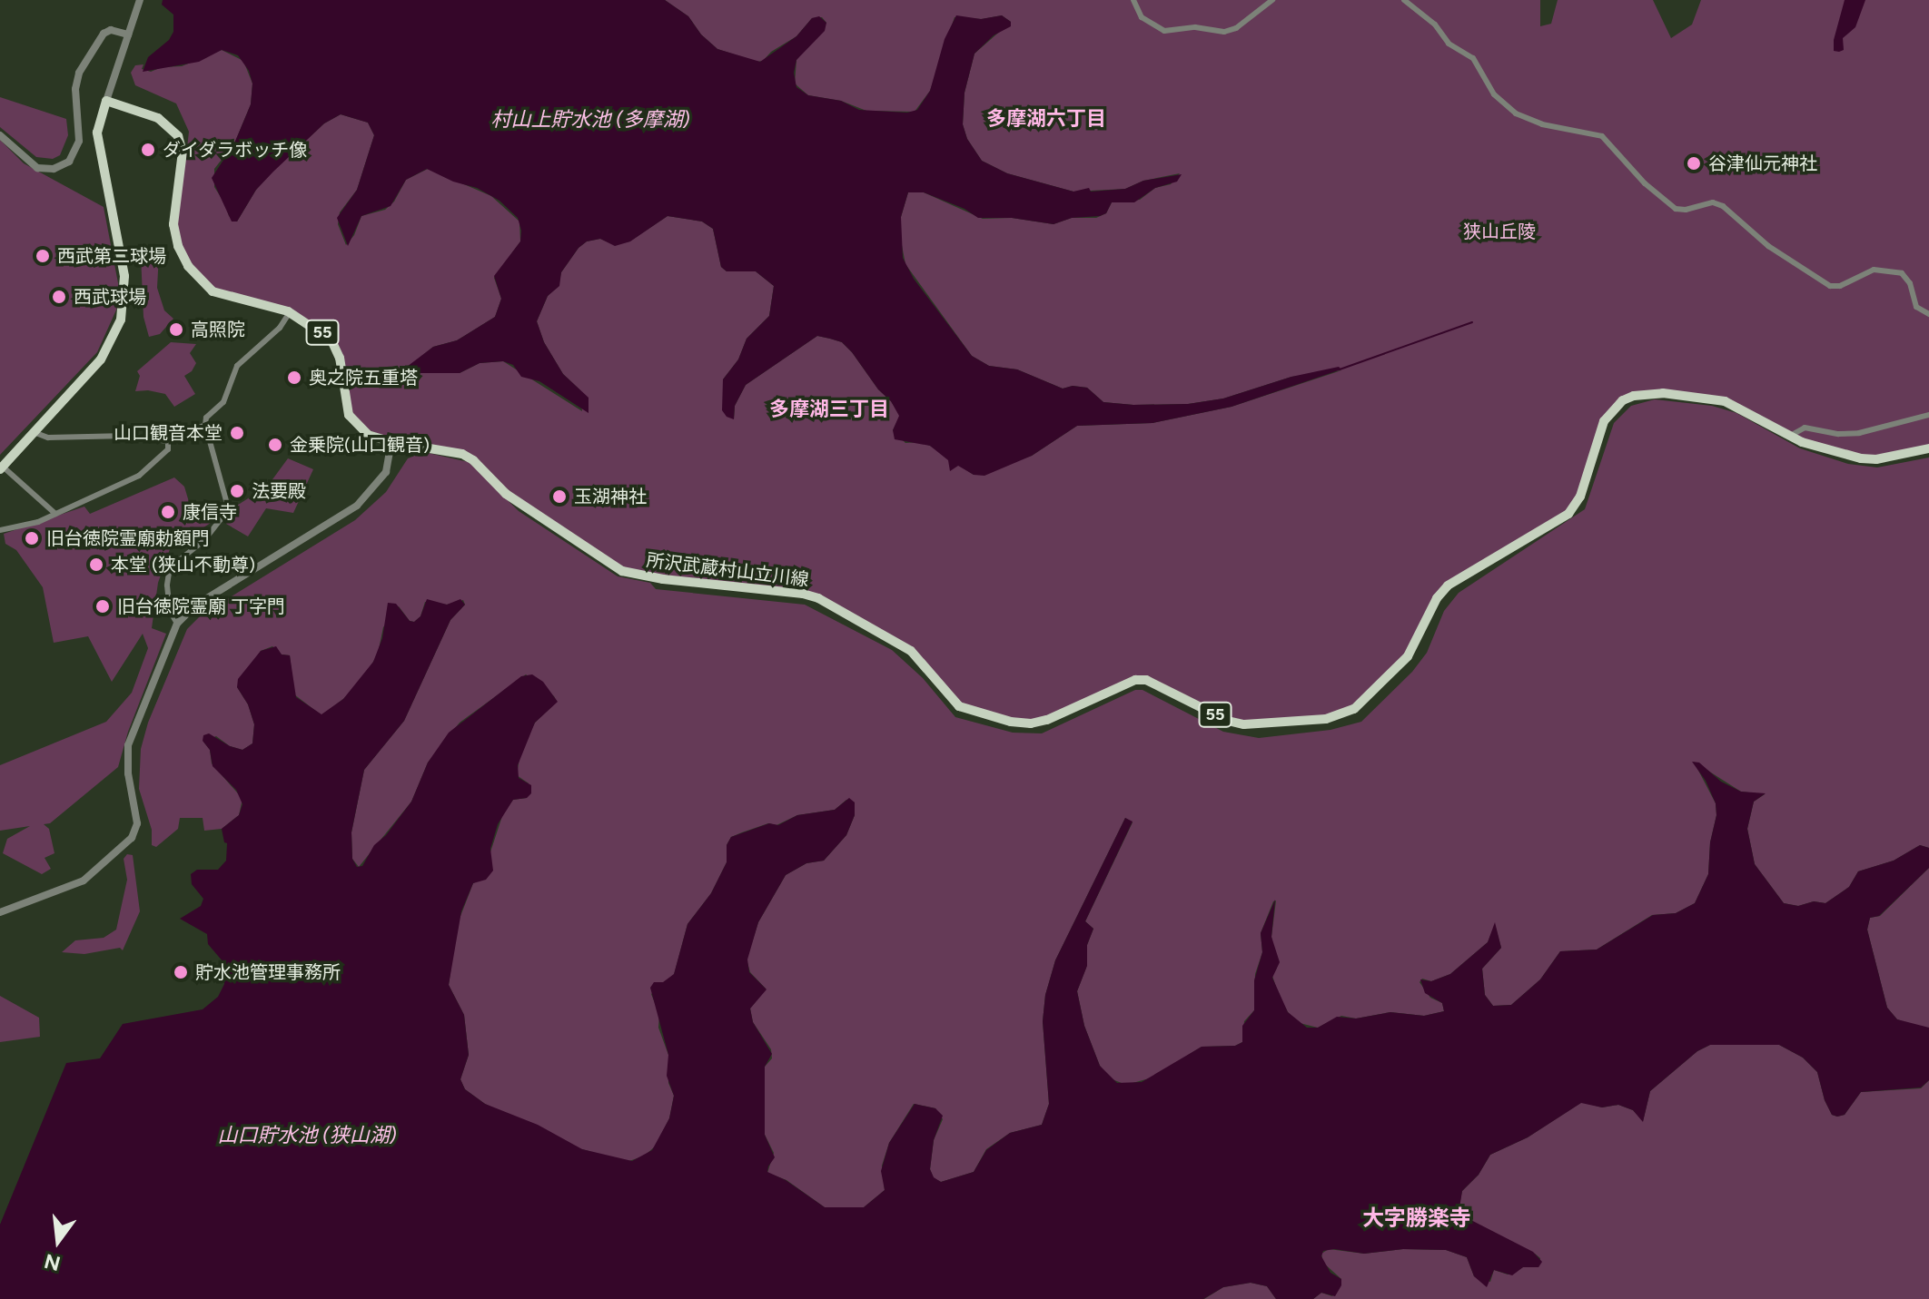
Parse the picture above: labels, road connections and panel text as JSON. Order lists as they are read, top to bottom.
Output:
{
  "streets": {
    "main road": ["55", "所沢武蔵村山立川線"]
  },
  "districts": ["多摩湖六丁目", "多摩湖三丁目", "大字勝楽寺"],
  "water": ["村山上貯水池 (多摩湖)", "山口貯水池 (狭山湖)"],
  "parks": ["狭山丘陵"],
  "places": [
    "ダイダラボッチ像",
    "谷津仙元神社",
    "西武第二球場",
    "西武球場",
    "高照院",
    "奥之院五重塔",
    "山口観音本堂",
    "金乗院(山口観音)",
    "法要殿",
    "玉湖神社",
    "康信寺",
    "旧台徳院霊廟勅額門",
    "本堂 (狭山不動尊)",
    "旧台徳院霊廟 丁字門",
    "貯水池管理事務所"
  ],
  "north": "bottom"
}
